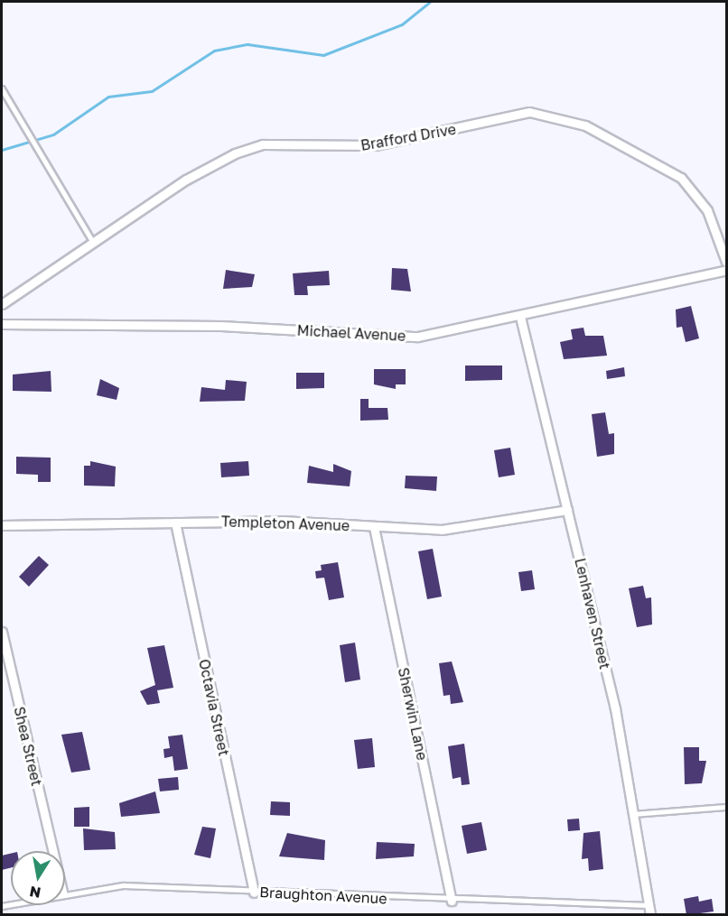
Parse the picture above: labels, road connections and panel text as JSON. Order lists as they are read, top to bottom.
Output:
{
  "streets": {
    "street": [
      "Brafford Drive",
      "Michael Avenue",
      "Templeton Avenue",
      "Lenhaven Street",
      "Octavia Street",
      "Sherwin Lane",
      "Shea Street"
    ],
    "lane": ["Braughton Avenue"]
  },
  "crossings": [
    ["Michael Avenue", "Lenhaven Street"],
    ["Templeton Avenue", "Lenhaven Street"],
    ["Templeton Avenue", "Octavia Street"],
    ["Templeton Avenue", "Sherwin Lane"],
    ["Lenhaven Street", "Braughton Avenue"],
    ["Octavia Street", "Braughton Avenue"],
    ["Sherwin Lane", "Braughton Avenue"]
  ],
  "north": "bottom"
}
